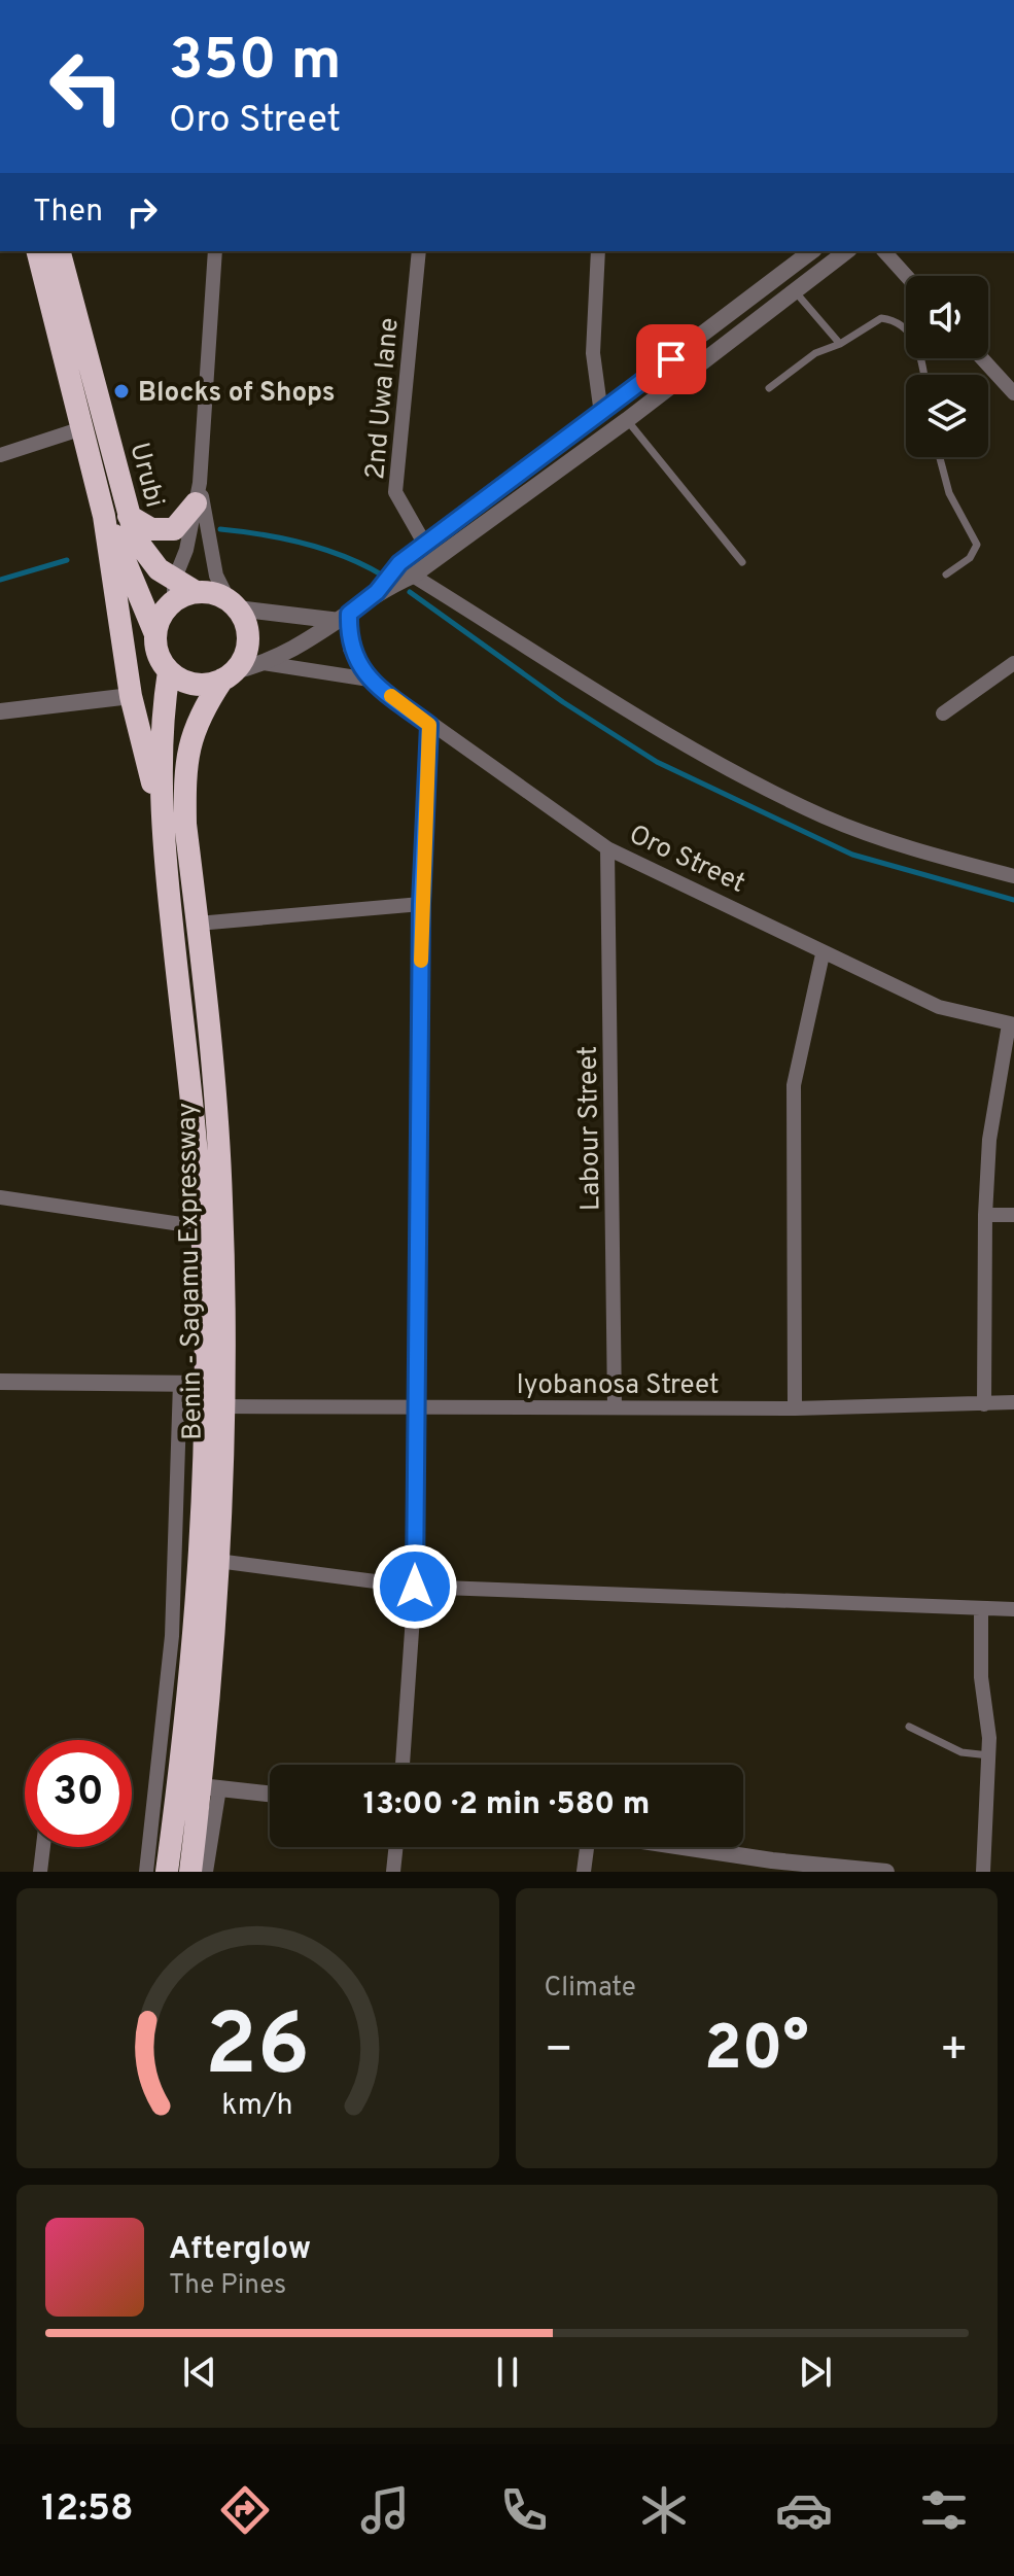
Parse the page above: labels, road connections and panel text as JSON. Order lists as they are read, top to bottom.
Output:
{
  "streets": {
    "highway": ["Urubi", "Benin - Sagamu Expressway"],
    "street": [
      "2nd Uwa lane",
      "Oro Street",
      "Labour Street",
      "Iyobanosa Street"
    ]
  },
  "crossings": [
    ["Urubi", "Benin - Sagamu Expressway"],
    ["Oro Street", "Labour Street"],
    ["Oro Street", "Benin - Sagamu Expressway"],
    ["Labour Street", "Iyobanosa Street"],
    ["Benin - Sagamu Expressway", "Iyobanosa Street"]
  ],
  "places": ["Blocks of Shops"],
  "page": {
    "turn": ["350 m", "Oro Street"],
    "then": "Then",
    "limit": "30",
    "trip": "13:00 · 2 min · 580 m",
    "tile": "Climate",
    "heat": ["−", "20°", "+"],
    "song": ["Afterglow", "The Pines"],
    "tabs": "12:58",
    "gauge": ["26", "km/h"]
  }
}
